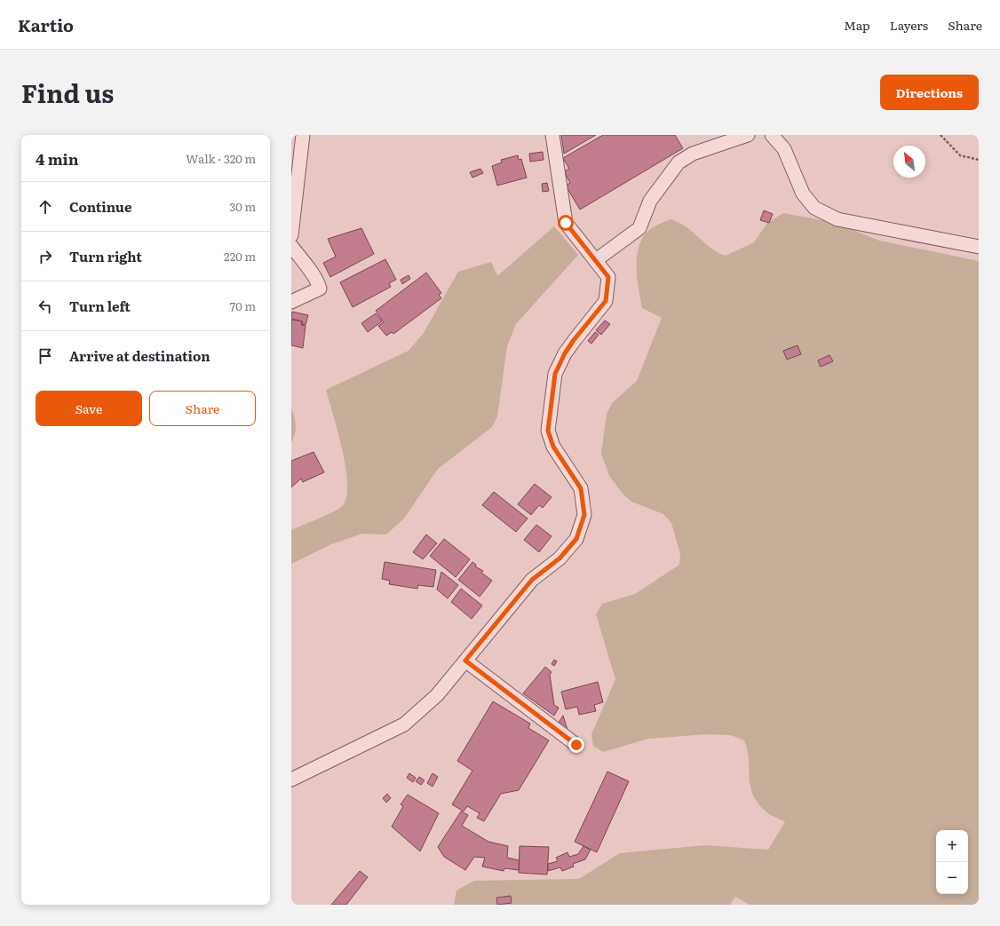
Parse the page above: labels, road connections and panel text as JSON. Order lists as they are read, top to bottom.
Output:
{
  "north": "top left",
  "page": {
    "header": "Kartio",
    "nav": ["Map", "Layers", "Share"],
    "title": "Find us",
    "buttons": [
      "Directions",
      ["Save", "Share"]
    ],
    "heading": ["4 min", "Walk · 320 m"],
    "list": [
      ["Continue", "30 m"],
      ["Turn right", "220 m"],
      ["Turn left", "70 m"],
      "Arrive at destination"
    ],
    "map_buttons": ["+", "−"]
  }
}
